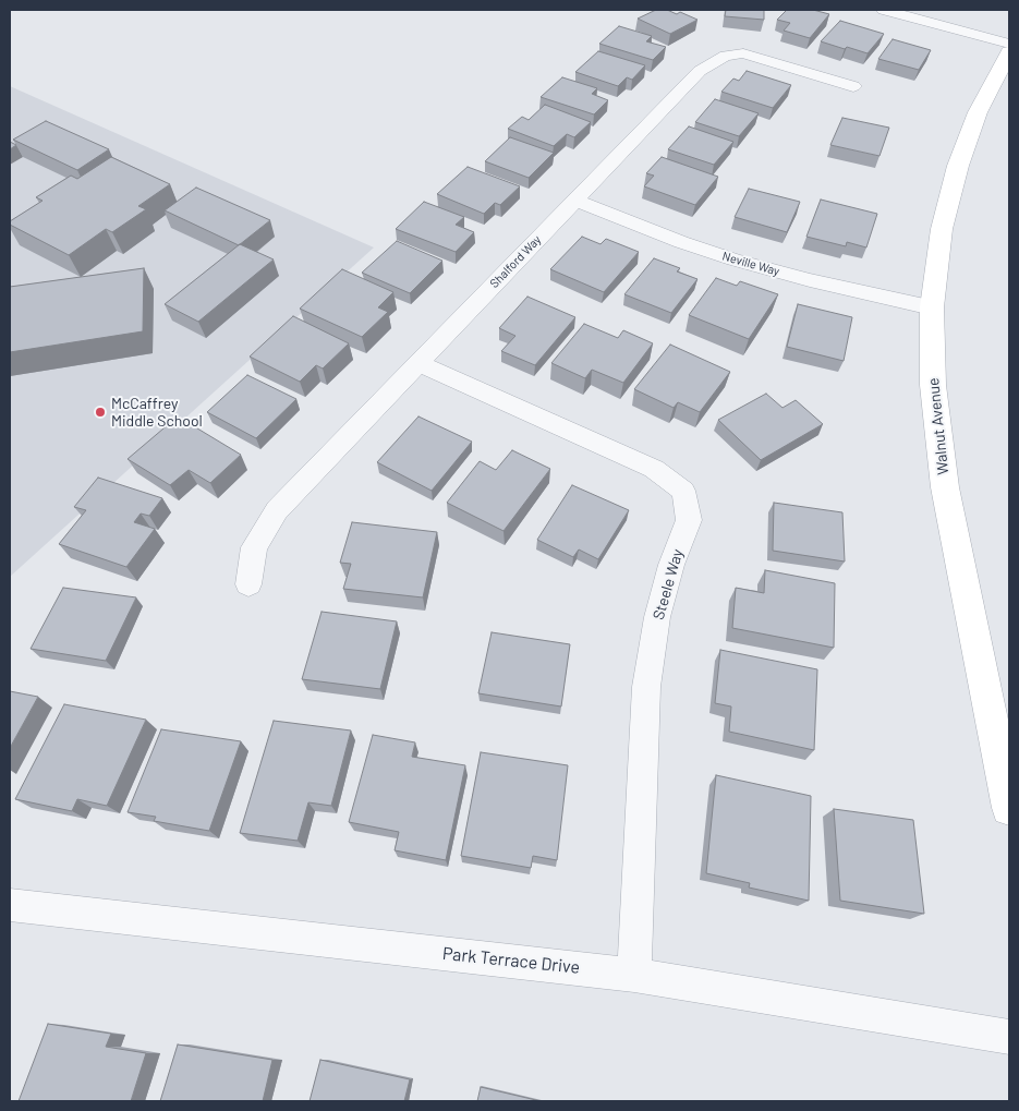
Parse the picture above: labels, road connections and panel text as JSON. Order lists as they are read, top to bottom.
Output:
{
  "streets": {
    "street": [
      "Shalford Way",
      "Neville Way",
      "Walnut Avenue",
      "Steele Way",
      "Park Terrace Drive"
    ]
  },
  "crossings": [
    ["Shalford Way", "Neville Way"],
    ["Shalford Way", "Steele Way"],
    ["Neville Way", "Walnut Avenue"],
    ["Steele Way", "Park Terrace Drive"]
  ],
  "places": ["McCaffrey Middle School"]
}
